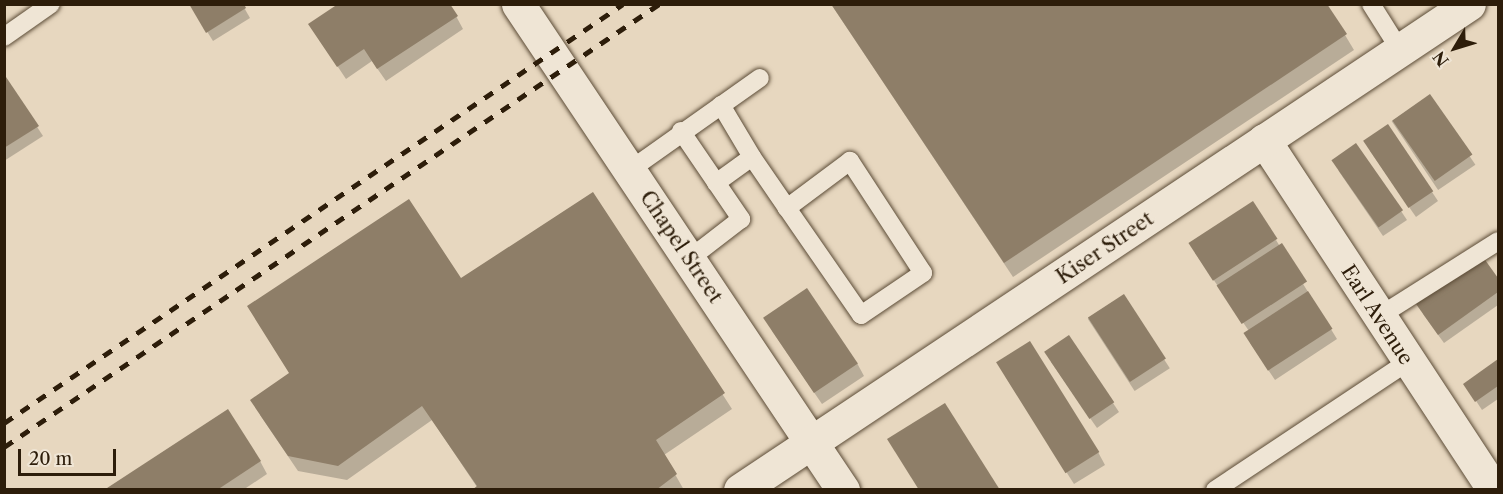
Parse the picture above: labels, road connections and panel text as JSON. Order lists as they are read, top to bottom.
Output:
{
  "streets": {
    "street": ["Chapel Street", "Kiser Street", "Earl Avenue"]
  },
  "crossings": [
    ["Chapel Street", "Kiser Street"],
    ["Kiser Street", "Earl Avenue"]
  ],
  "scale_bar": "20 m",
  "north": "bottom left"
}
